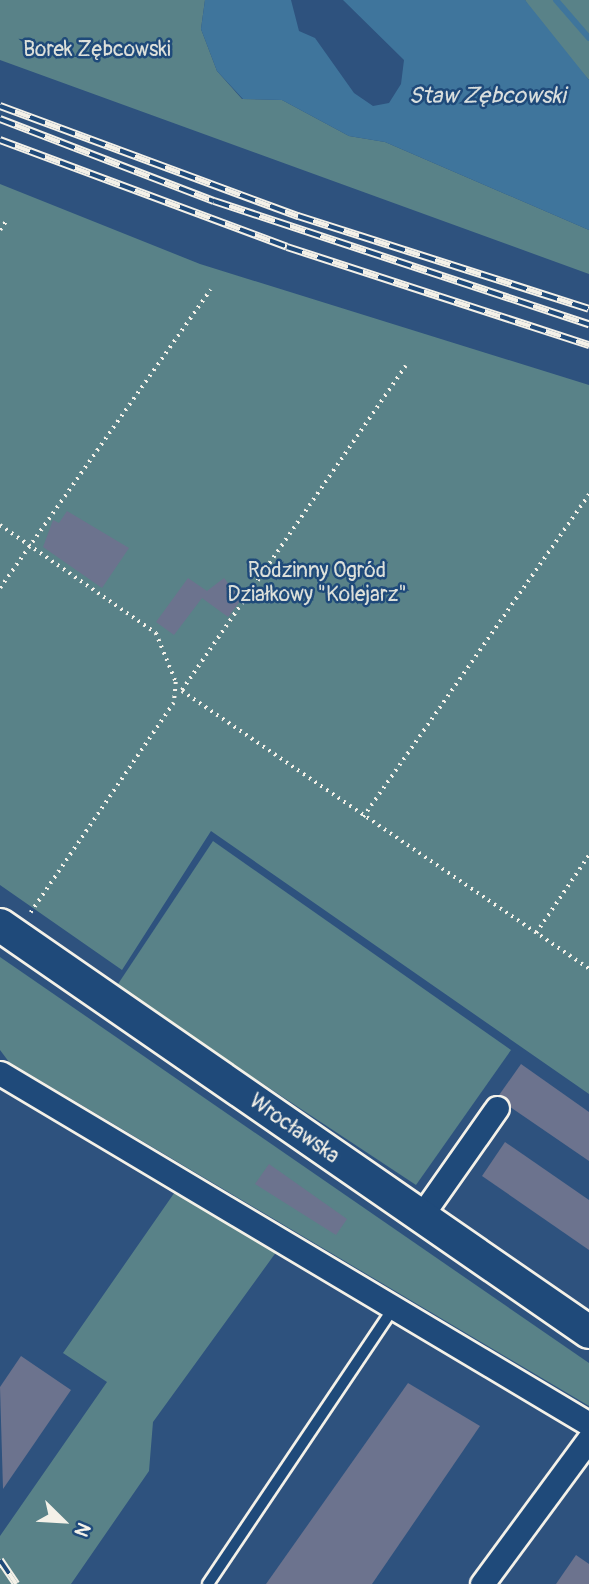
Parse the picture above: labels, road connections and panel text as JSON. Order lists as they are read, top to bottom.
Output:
{
  "streets": {
    "main road": ["Wrocławska"]
  },
  "water": ["Staw Zębcowski"],
  "parks": ["Borek Zębcowski", "Rodzinny Ogród Działkowy \"Kolejarz\""],
  "north": "bottom right"
}
